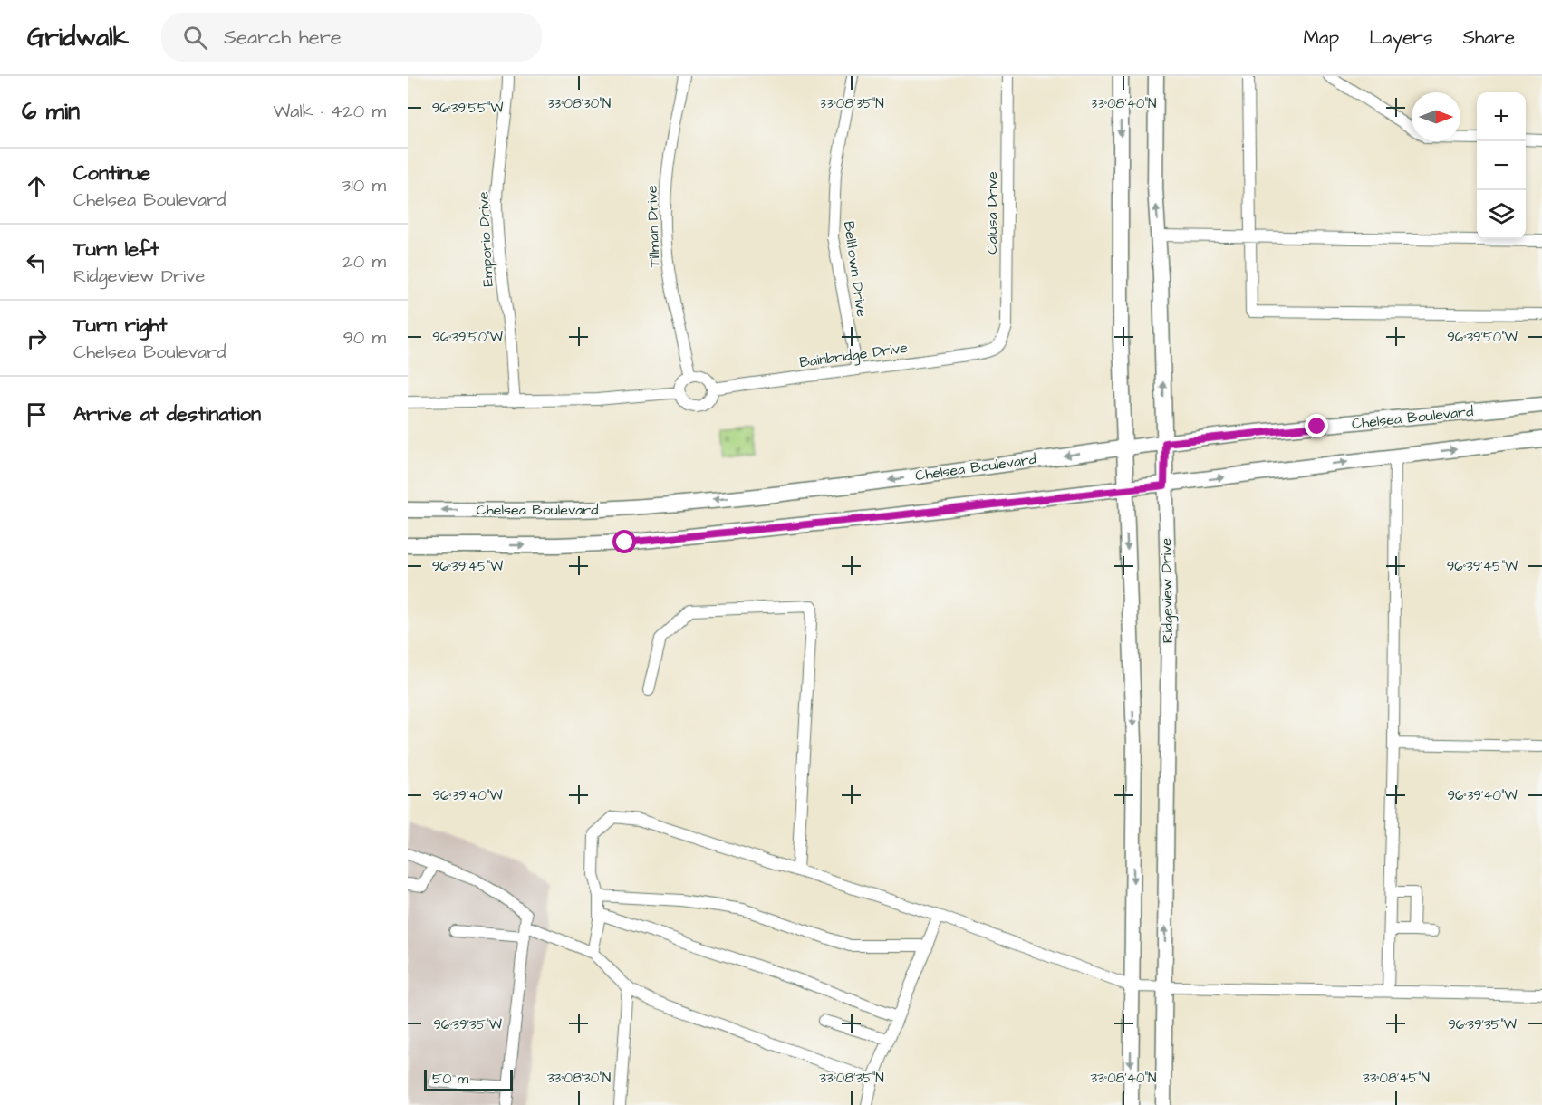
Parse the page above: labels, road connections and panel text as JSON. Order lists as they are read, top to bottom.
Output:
{
  "streets": {
    "main road": ["Chelsea Boulevard", "Ridgeview Drive"],
    "street": [
      "Calusa Drive",
      "Tillman Drive",
      "Emporio Drive",
      "Belltown Drive",
      "Bainbridge Drive"
    ]
  },
  "crossings": [
    ["Calusa Drive", "Bainbridge Drive"],
    ["Tillman Drive", "Bainbridge Drive"],
    ["Belltown Drive", "Bainbridge Drive"],
    ["Chelsea Boulevard", "Ridgeview Drive"]
  ],
  "scale_bar": "50 m",
  "north": "right",
  "page": {
    "header": "Gridwalk",
    "search": "Search here",
    "nav": ["Map", "Layers", "Share"],
    "heading": ["6 min", "Walk · 420 m"],
    "map_buttons": ["+", "−"],
    "list": [
      ["Continue", "Chelsea Boulevard", "310 m"],
      ["Turn left", "Ridgeview Drive", "20 m"],
      ["Turn right", "Chelsea Boulevard", "90 m"],
      "Arrive at destination"
    ],
    "scale": "50 m"
  },
  "coordinates": [
    "33°08'30\"N",
    "33°08'35\"N",
    "33°08'40\"N",
    "96°39'55\"W",
    "96°39'50\"W",
    "96°39'45\"W",
    "96°39'40\"W",
    "96°39'35\"W",
    "33°08'45\"N"
  ]
}
